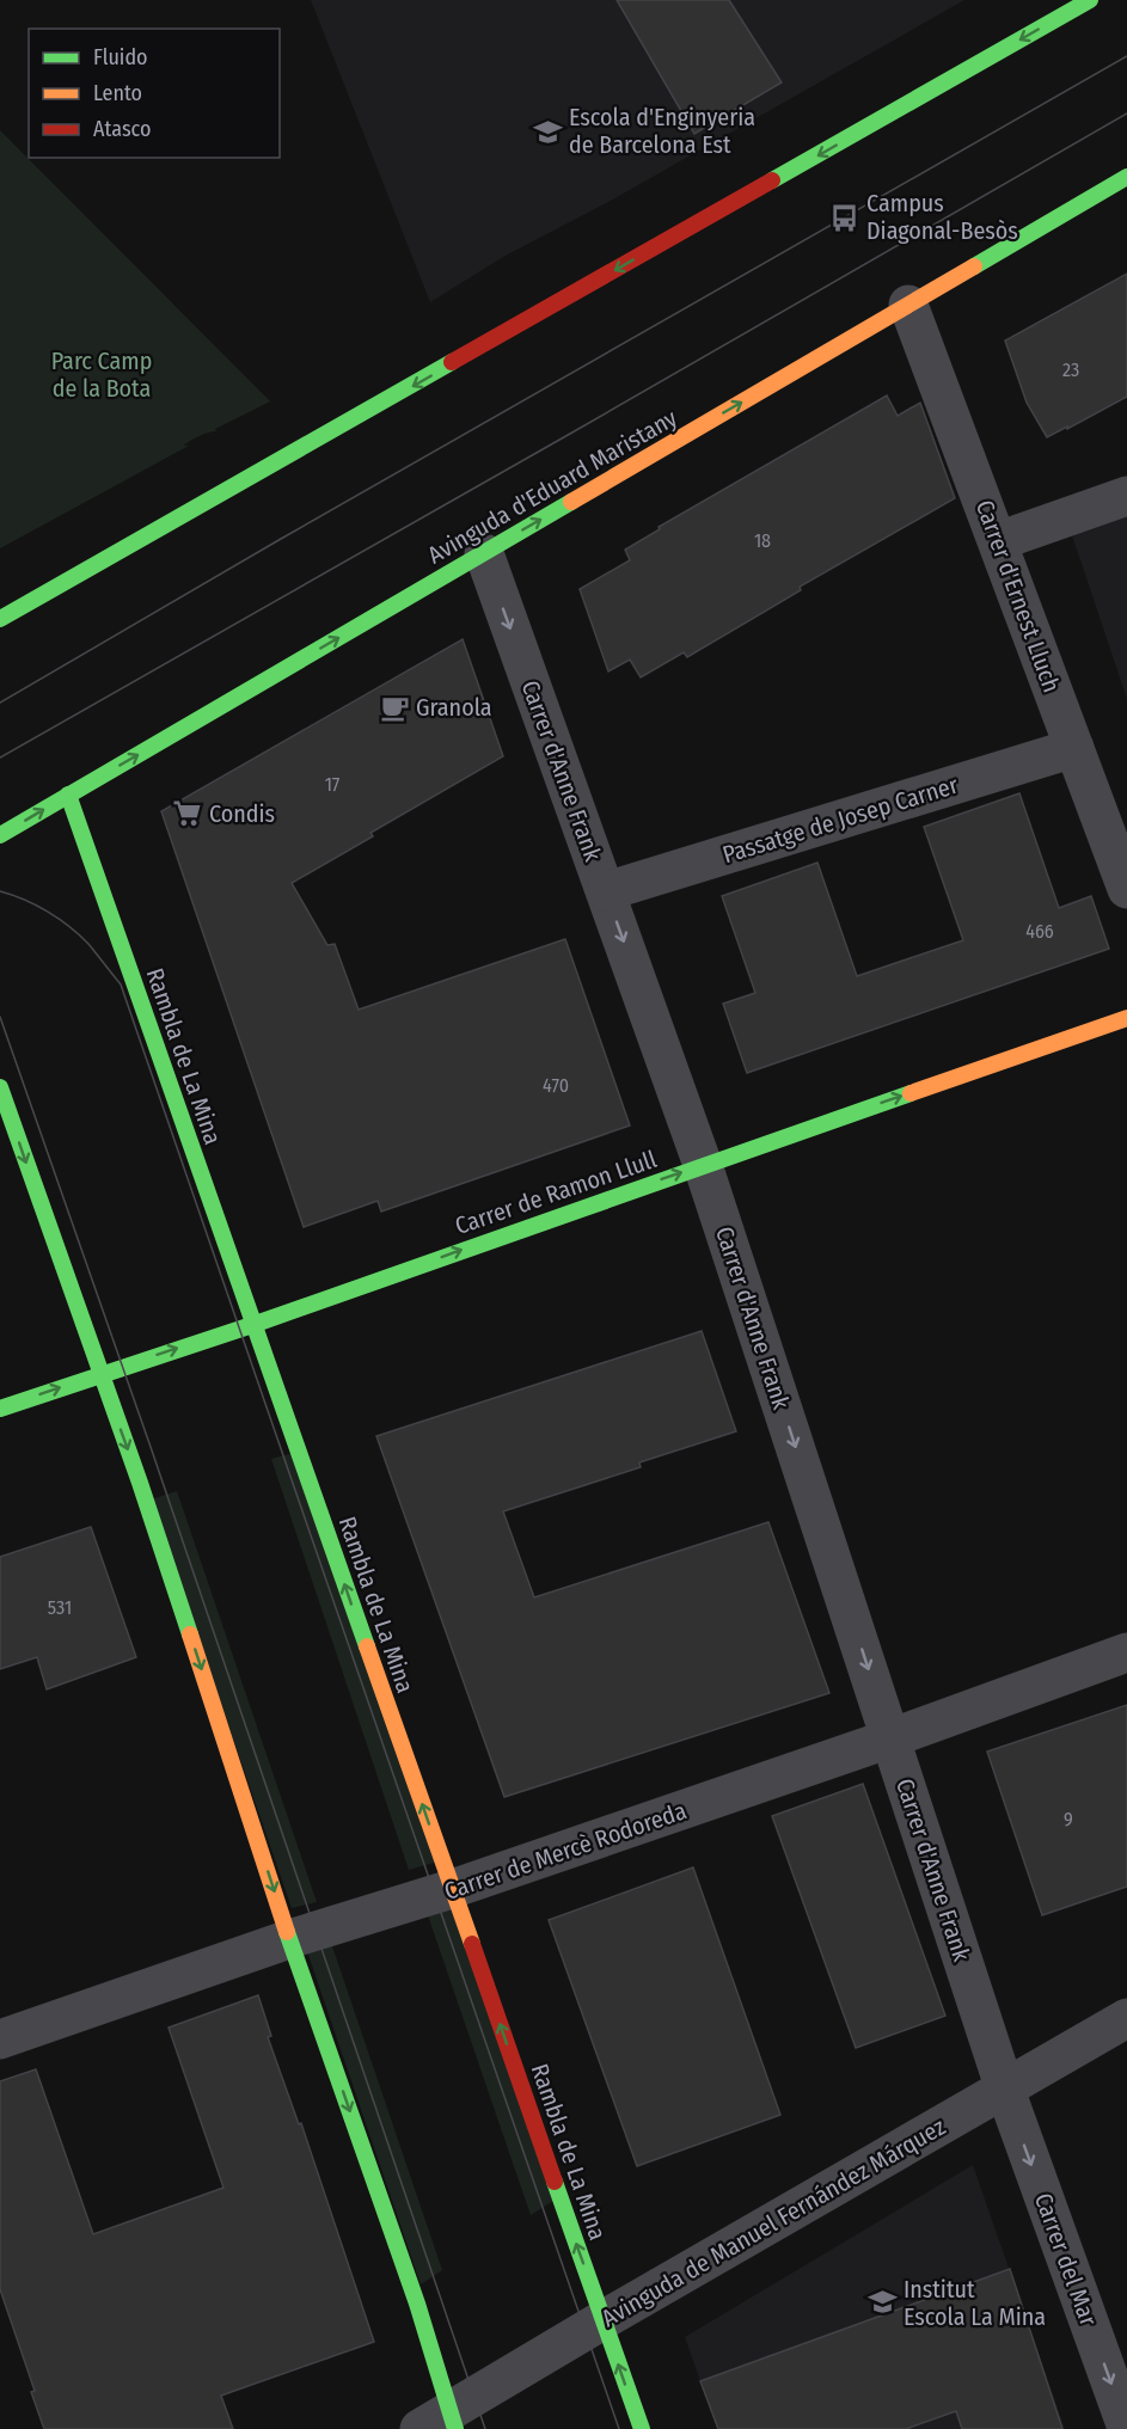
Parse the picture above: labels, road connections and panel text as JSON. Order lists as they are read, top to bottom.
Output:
{
  "streets": {
    "main road": ["Avinguda d'Eduard Maristany", "Rambla de La Mina", "Carrer de Ramon Llull"],
    "street": [
      "Carrer d'Ernest Lluch",
      "Carrer d'Anne Frank",
      "Passatge de Josep Carner",
      "Carrer de Mercè Rodoreda",
      "Avinguda de Manuel Fernández Márquez",
      "Carrer del Mar"
    ]
  },
  "crossings": [
    ["Avinguda d'Eduard Maristany", "Carrer d'Ernest Lluch"],
    ["Avinguda d'Eduard Maristany", "Carrer d'Anne Frank"],
    ["Avinguda d'Eduard Maristany", "Rambla de La Mina"],
    ["Carrer d'Ernest Lluch", "Passatge de Josep Carner"],
    ["Carrer d'Anne Frank", "Passatge de Josep Carner"],
    ["Carrer d'Anne Frank", "Carrer de Ramon Llull"],
    ["Carrer d'Anne Frank", "Carrer de Mercè Rodoreda"],
    ["Carrer d'Anne Frank", "Avinguda de Manuel Fernández Márquez"],
    ["Carrer d'Anne Frank", "Carrer del Mar"],
    ["Rambla de La Mina", "Carrer de Ramon Llull"],
    ["Rambla de La Mina", "Carrer de Mercè Rodoreda"],
    ["Rambla de La Mina", "Avinguda de Manuel Fernández Márquez"],
    ["Avinguda de Manuel Fernández Márquez", "Carrer del Mar"]
  ],
  "one_way": [
    "Avinguda d'Eduard Maristany",
    "Carrer d'Anne Frank",
    "Rambla de La Mina",
    "Carrer de Ramon Llull",
    "Carrer del Mar"
  ],
  "parks": ["Parc Camp de la Bota"],
  "places": {
    "school or university": ["Escola d'Enginyeria de Barcelona Est", "Institut Escola La Mina"],
    "bus stop": ["Campus Diagonal-Besòs"],
    "cafe": ["Granola"],
    "supermarket": ["Condis"]
  },
  "house_numbers": [
    "23",
    "18",
    "17",
    "466",
    "470",
    "531",
    "9"
  ],
  "legend": ["Fluido", "Lento", "Atasco"]
}
